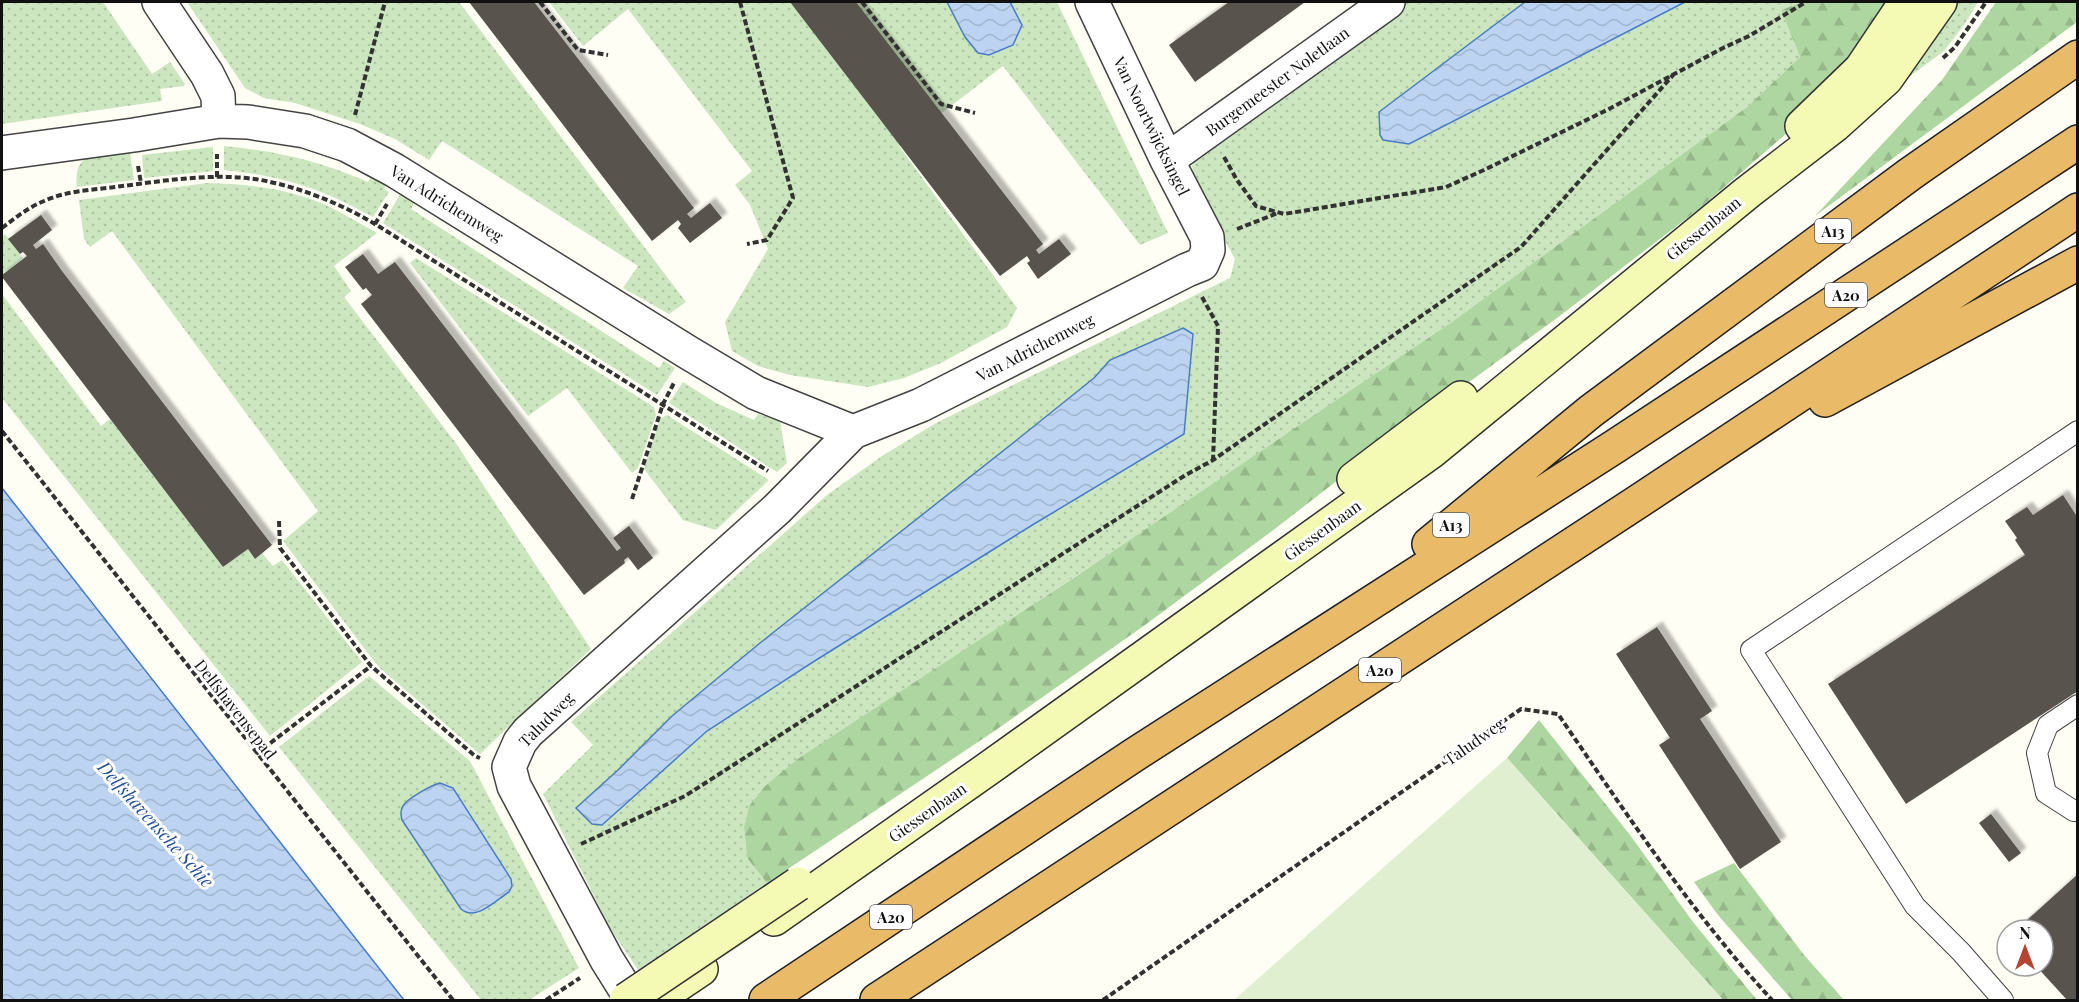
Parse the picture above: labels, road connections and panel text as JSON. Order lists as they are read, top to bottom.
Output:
{
  "streets": {
    "highway": ["A13", "A20"],
    "street": [
      "Burgemeester Noletlaan",
      "Van Noortwijcksingel",
      "Van Adrichemweg",
      "Giessenbaan",
      "Taludweg"
    ],
    "path": ["Delfshavensepad"]
  },
  "crossings": [
    ["Burgemeester Noletlaan", "Van Noortwijcksingel"],
    ["Van Noortwijcksingel", "Van Adrichemweg"],
    ["Van Adrichemweg", "Taludweg"],
    ["A13", "A20"]
  ],
  "water": ["Delfshavensche Schie"],
  "north": "top"
}
